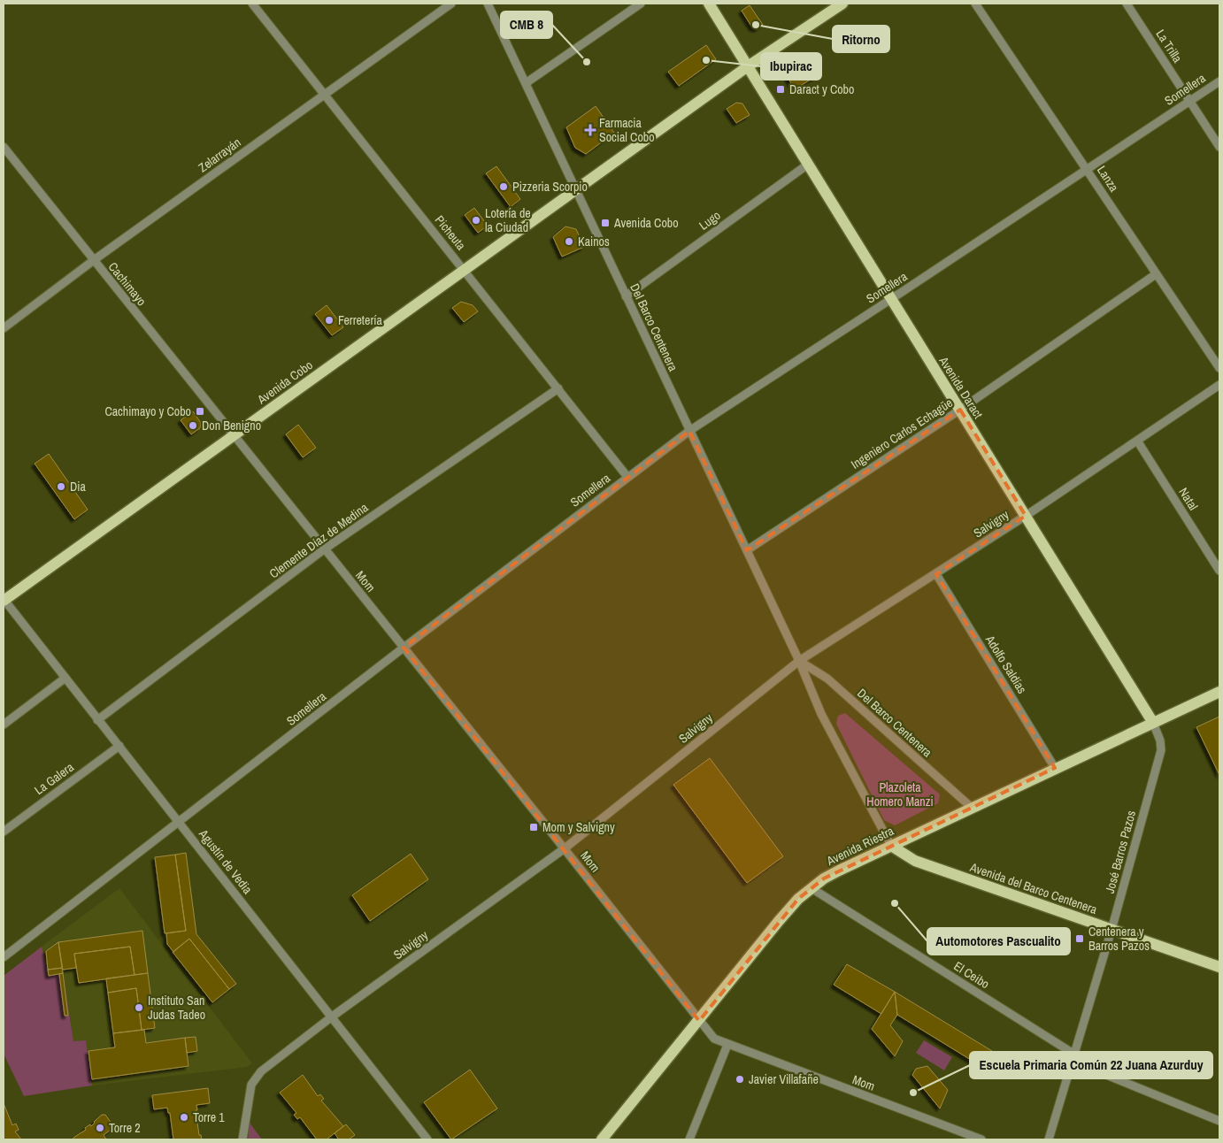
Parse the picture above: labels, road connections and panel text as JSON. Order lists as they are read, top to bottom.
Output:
{
  "streets": {
    "main road": [
      "Avenida Cobo",
      "Avenida Daract",
      "Avenida Riestra",
      "Avenida del Barco Centenera"
    ],
    "street": [
      "La Trilla",
      "Somellera",
      "Zelarrayán",
      "Lanza",
      "Lugo",
      "Picheuta",
      "Cachimayo",
      "Del Barco Centenera",
      "Ingeniero Carlos Echagüe",
      "Natal",
      "Salvigny",
      "Clemente Díaz de Medina",
      "Mom",
      "Adolfo Saldías",
      "La Galera",
      "José Barros Pazos",
      "Agustín de Vedia",
      "El Ceibo"
    ]
  },
  "crossings": [
    ["La Trilla", "Somellera"],
    ["Somellera", "Lanza"],
    ["Somellera", "Picheuta"],
    ["Somellera", "Del Barco Centenera"],
    ["Somellera", "Avenida Daract"],
    ["Somellera", "Mom"],
    ["Somellera", "Agustín de Vedia"],
    ["Zelarrayán", "Picheuta"],
    ["Zelarrayán", "Cachimayo"],
    ["Lanza", "Ingeniero Carlos Echagüe"],
    ["Lugo", "Del Barco Centenera"],
    ["Lugo", "Avenida Daract"],
    ["Picheuta", "Avenida Cobo"],
    ["Picheuta", "Clemente Díaz de Medina"],
    ["Cachimayo", "Avenida Cobo"],
    ["Cachimayo", "Mom"],
    ["Del Barco Centenera", "Avenida Cobo"],
    ["Del Barco Centenera", "Ingeniero Carlos Echagüe"],
    ["Del Barco Centenera", "Salvigny"],
    ["Del Barco Centenera", "Avenida Riestra"],
    ["Del Barco Centenera", "Avenida del Barco Centenera"],
    ["Avenida Cobo", "Avenida Daract"],
    ["Avenida Cobo", "Mom"],
    ["Avenida Cobo", "Agustín de Vedia"],
    ["Avenida Daract", "Ingeniero Carlos Echagüe"],
    ["Avenida Daract", "Salvigny"],
    ["Avenida Daract", "Avenida Riestra"],
    ["Avenida Daract", "José Barros Pazos"],
    ["Natal", "Salvigny"],
    ["Salvigny", "Mom"],
    ["Salvigny", "Adolfo Saldías"],
    ["Salvigny", "Agustín de Vedia"],
    ["Clemente Díaz de Medina", "Mom"],
    ["Clemente Díaz de Medina", "Agustín de Vedia"],
    ["Mom", "Avenida Riestra"],
    ["Adolfo Saldías", "Avenida Riestra"],
    ["La Galera", "Agustín de Vedia"],
    ["Avenida Riestra", "José Barros Pazos"],
    ["Avenida Riestra", "Avenida del Barco Centenera"],
    ["Avenida Riestra", "El Ceibo"],
    ["José Barros Pazos", "Avenida del Barco Centenera"],
    ["José Barros Pazos", "El Ceibo"]
  ],
  "parks": ["Plazoleta Homero Manzi"],
  "places": {
    "other": [
      "Ritorno",
      "Ibupirac",
      "CMB 8",
      "Pizzeria Scorpio",
      "Lotería de la Ciudad",
      "Kainos",
      "Ferretería",
      "Don Benigno",
      "Dia",
      "Automotores Pascualito",
      "Instituto San Judas Tadeo",
      "Javier Villafañe",
      "Escuela Primaria Común 22 Juana Azurduy",
      "Torre 1",
      "Torre 2"
    ],
    "transit": [
      "Daract y Cobo",
      "Avenida Cobo",
      "Cachimayo y Cobo",
      "Mom y Salvigny",
      "Centenera y Barros Pazos"
    ],
    "health": ["Farmacia Social Cobo"]
  }
}
